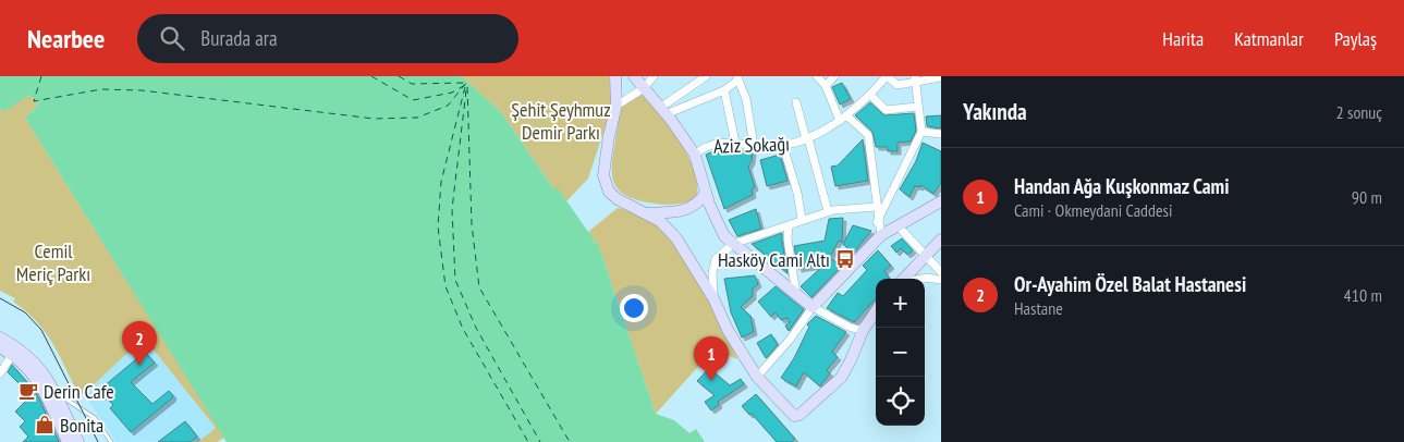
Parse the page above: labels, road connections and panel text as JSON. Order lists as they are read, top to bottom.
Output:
{
  "streets": {
    "street": ["Aziz Sokağı"]
  },
  "parks": ["Şehit Şeyhmuz Demir Parkı", "Cemil Meriç Parkı"],
  "places": {
    "bus stop": ["Hasköy Cami Altı"],
    "cafe": ["Derin Cafe"],
    "shop": ["Bonita"]
  },
  "page": {
    "header": "Nearbee",
    "search": "Burada ara",
    "nav": ["Harita", "Katmanlar", "Paylaş"],
    "heading": ["Yakında", "2 sonuç"],
    "list": [
      {
        "mark": "1",
        "name": "Handan Ağa Kuşkonmaz Cami",
        "note": "Cami · Okmeydani Caddesi",
        "value": "90 m"
      },
      {
        "mark": "2",
        "name": "Or-Ayahim Özel Balat Hastanesi",
        "note": "Hastane",
        "value": "410 m"
      }
    ],
    "map_buttons": ["+", "−"],
    "pins": ["2", "1"]
  }
}
